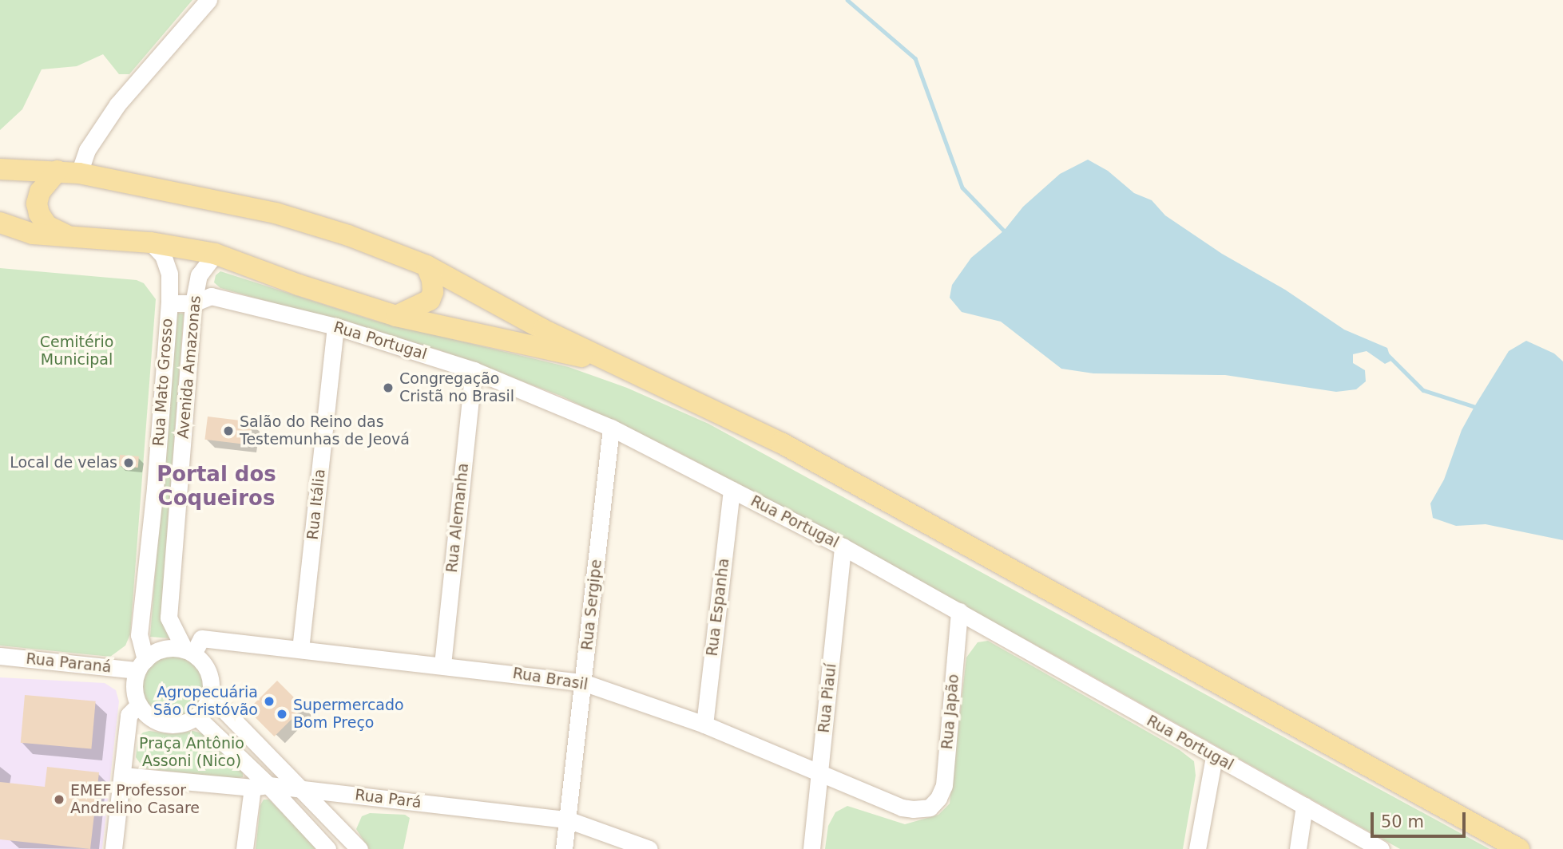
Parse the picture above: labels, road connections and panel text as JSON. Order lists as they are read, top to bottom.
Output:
{
  "streets": {
    "street": [
      "Rua Portugal",
      "Avenida Amazonas",
      "Rua Mato Grosso",
      "Rua Itália",
      "Rua Alemanha",
      "Rua Sergipe",
      "Rua Espanha",
      "Rua Paraná",
      "Rua Brasil",
      "Rua Piauí",
      "Rua Japão",
      "Rua Pará"
    ]
  },
  "crossings": [
    ["Rua Portugal", "Avenida Amazonas"],
    ["Rua Portugal", "Rua Mato Grosso"],
    ["Rua Portugal", "Rua Itália"],
    ["Rua Portugal", "Rua Alemanha"],
    ["Rua Portugal", "Rua Sergipe"],
    ["Rua Portugal", "Rua Espanha"],
    ["Rua Portugal", "Rua Piauí"],
    ["Rua Portugal", "Rua Japão"],
    ["Avenida Amazonas", "Rua Mato Grosso"],
    ["Avenida Amazonas", "Rua Paraná"],
    ["Avenida Amazonas", "Rua Brasil"],
    ["Rua Mato Grosso", "Rua Paraná"],
    ["Rua Mato Grosso", "Rua Brasil"],
    ["Rua Itália", "Rua Brasil"],
    ["Rua Alemanha", "Rua Brasil"],
    ["Rua Sergipe", "Rua Brasil"],
    ["Rua Sergipe", "Rua Pará"],
    ["Rua Espanha", "Rua Brasil"],
    ["Rua Paraná", "Rua Brasil"],
    ["Rua Brasil", "Rua Piauí"],
    ["Rua Brasil", "Rua Japão"]
  ],
  "districts": ["Portal dos Coqueiros"],
  "parks": ["Cemitério Municipal", "Praça Antônio Assoni (Nico)"],
  "places": [
    "Congregação Cristã no Brasil",
    "Salão do Reino das Testemunhas de Jeová",
    "Local de velas",
    "Agropecuária São Cristóvão",
    "Supermercado Bom Preço",
    "EMEF Professor Andrelino Casare"
  ],
  "scale_bar": "50 m"
}
